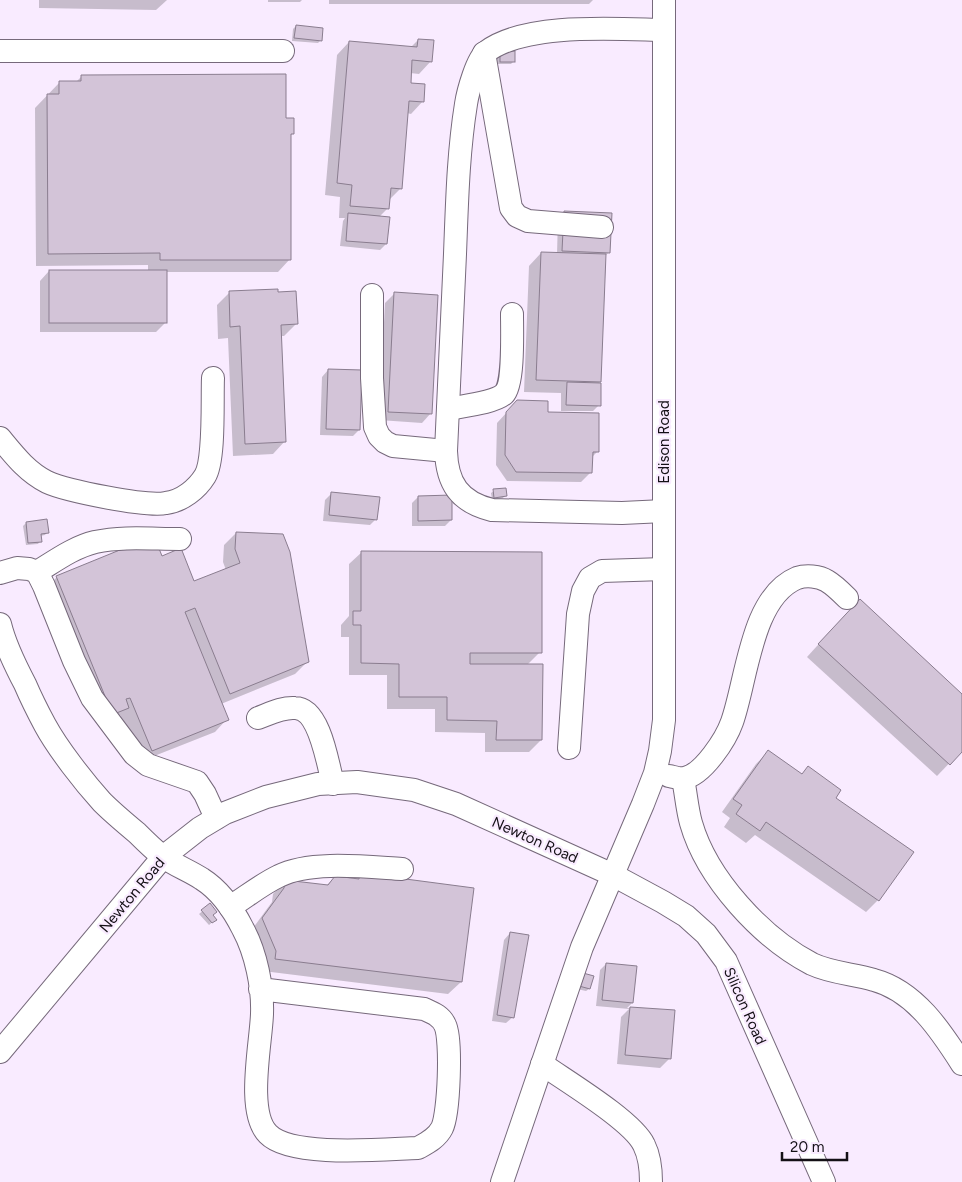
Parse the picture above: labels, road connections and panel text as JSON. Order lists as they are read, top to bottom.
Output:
{
  "streets": {
    "lane": ["Edison Road", "Newton Road", "Silicon Road"]
  },
  "crossings": [
    ["Edison Road", "Newton Road"],
    ["Edison Road", "Silicon Road"],
    ["Newton Road", "Silicon Road"]
  ],
  "scale_bar": "20 m"
}
